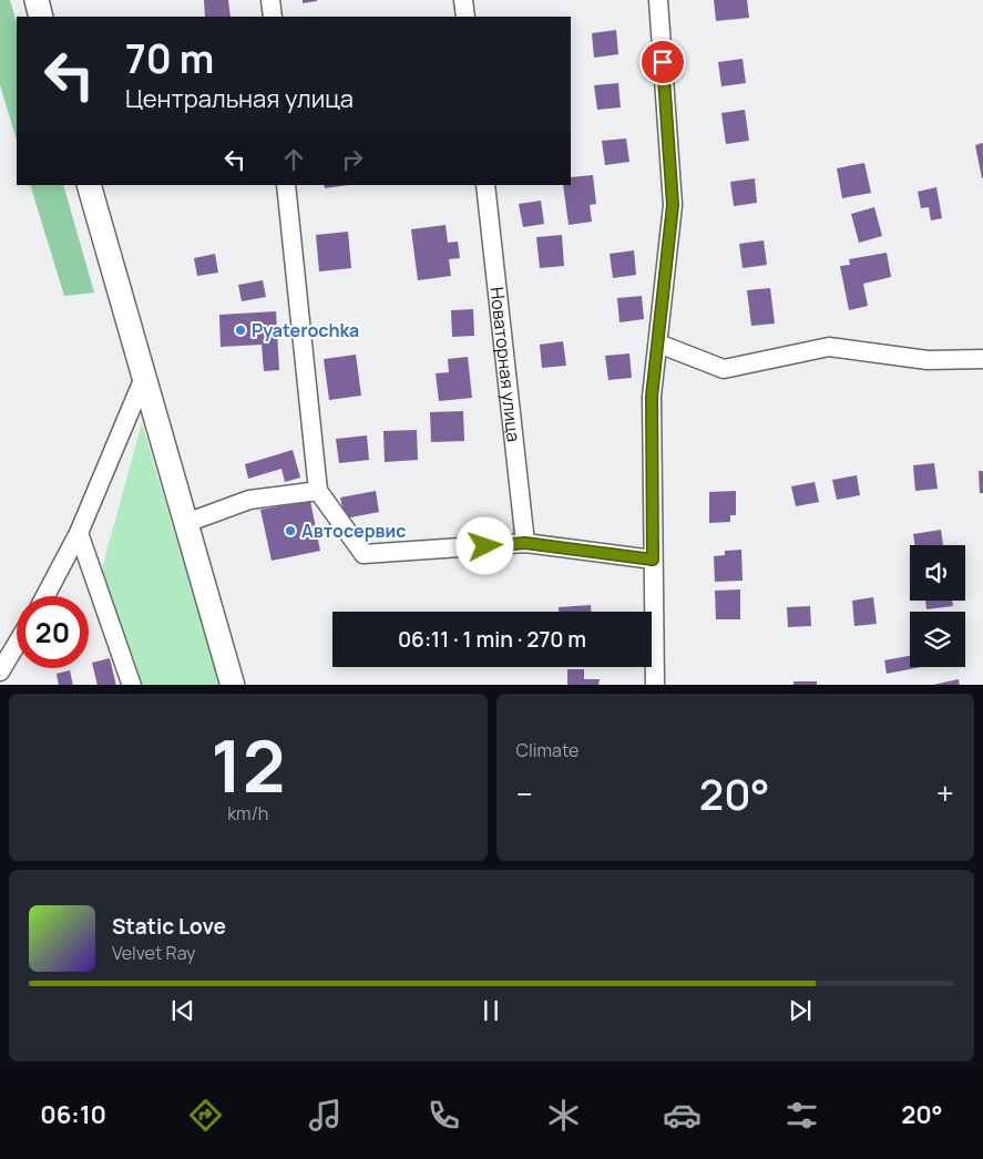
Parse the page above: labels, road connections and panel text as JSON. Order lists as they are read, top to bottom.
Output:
{
  "streets": {
    "street": ["Новаторная улица"]
  },
  "places": ["Pyaterochka", "Автосервис"],
  "page": {
    "turn": ["70 m", "Центральная улица"],
    "limit": "20",
    "trip": "06:11 · 1 min · 270 m",
    "tile": [
      ["12", "km/h"],
      "Climate"
    ],
    "heat": ["−", "20°", "+"],
    "song": ["Static Love", "Velvet Ray"],
    "tabs": ["06:10", "20°"]
  }
}
